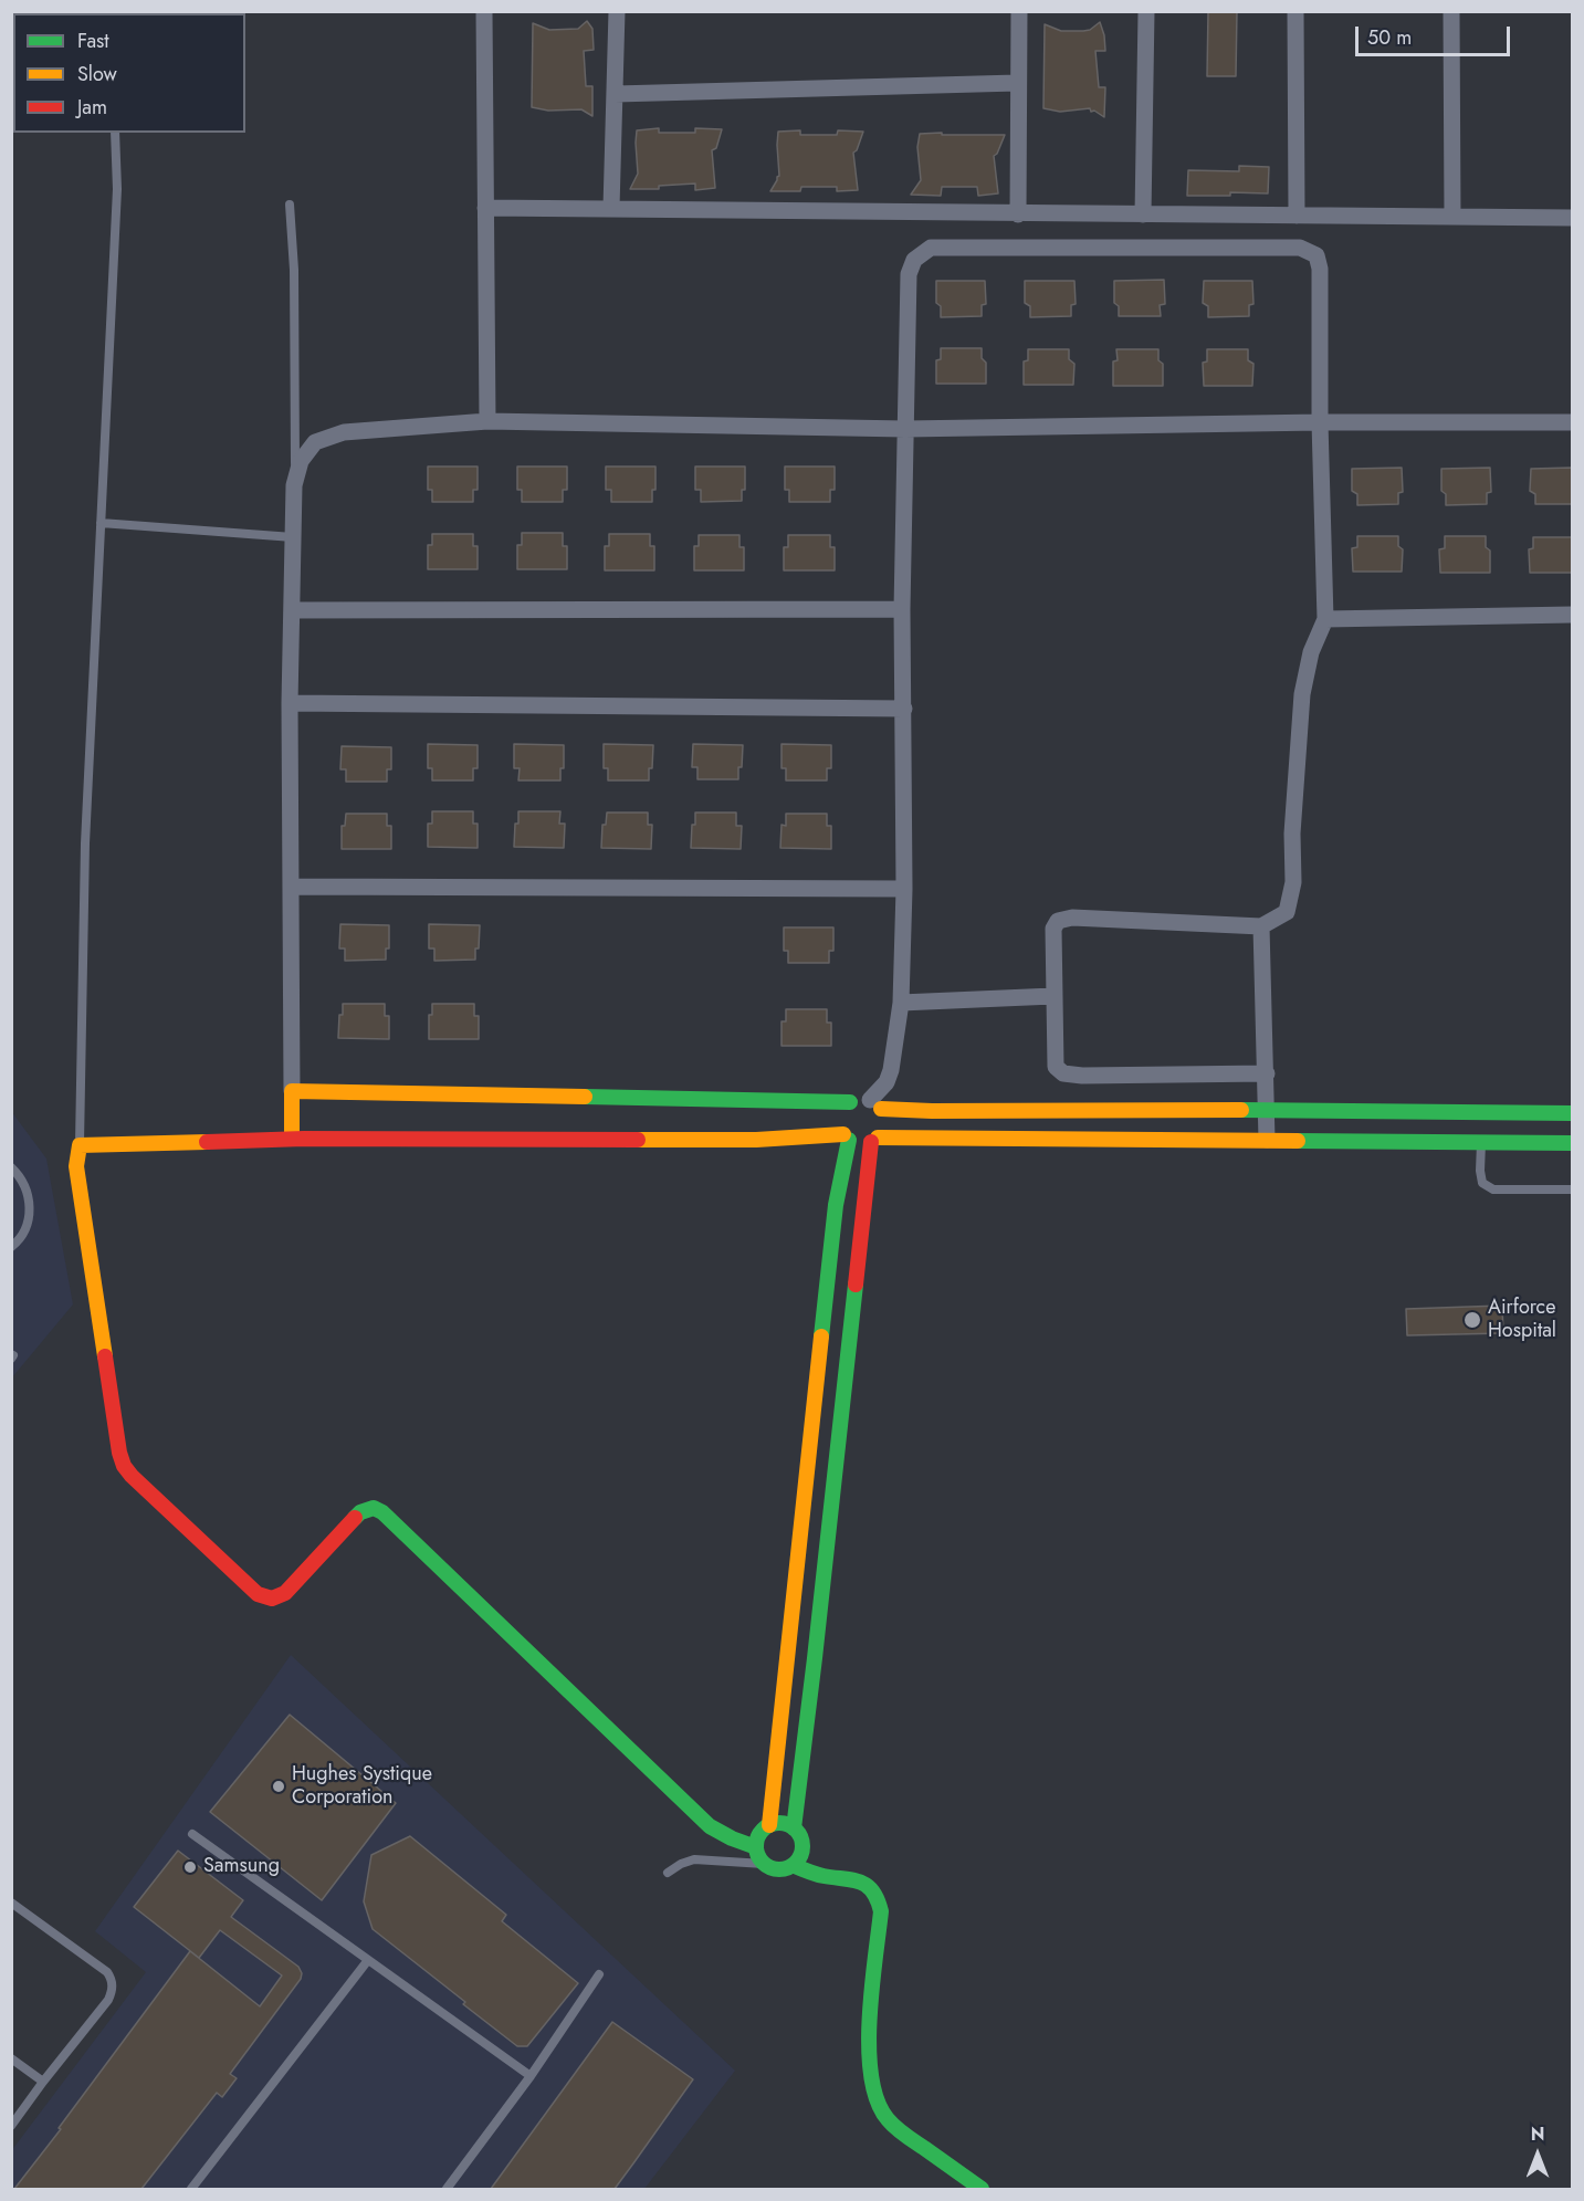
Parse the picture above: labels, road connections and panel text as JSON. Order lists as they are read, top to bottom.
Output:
{
  "places": ["Airforce Hospital", "Hughes Systique Corporation", "Samsung"],
  "legend": ["Fast", "Slow", "Jam"],
  "scale_bar": "50 m",
  "north": "top"
}
